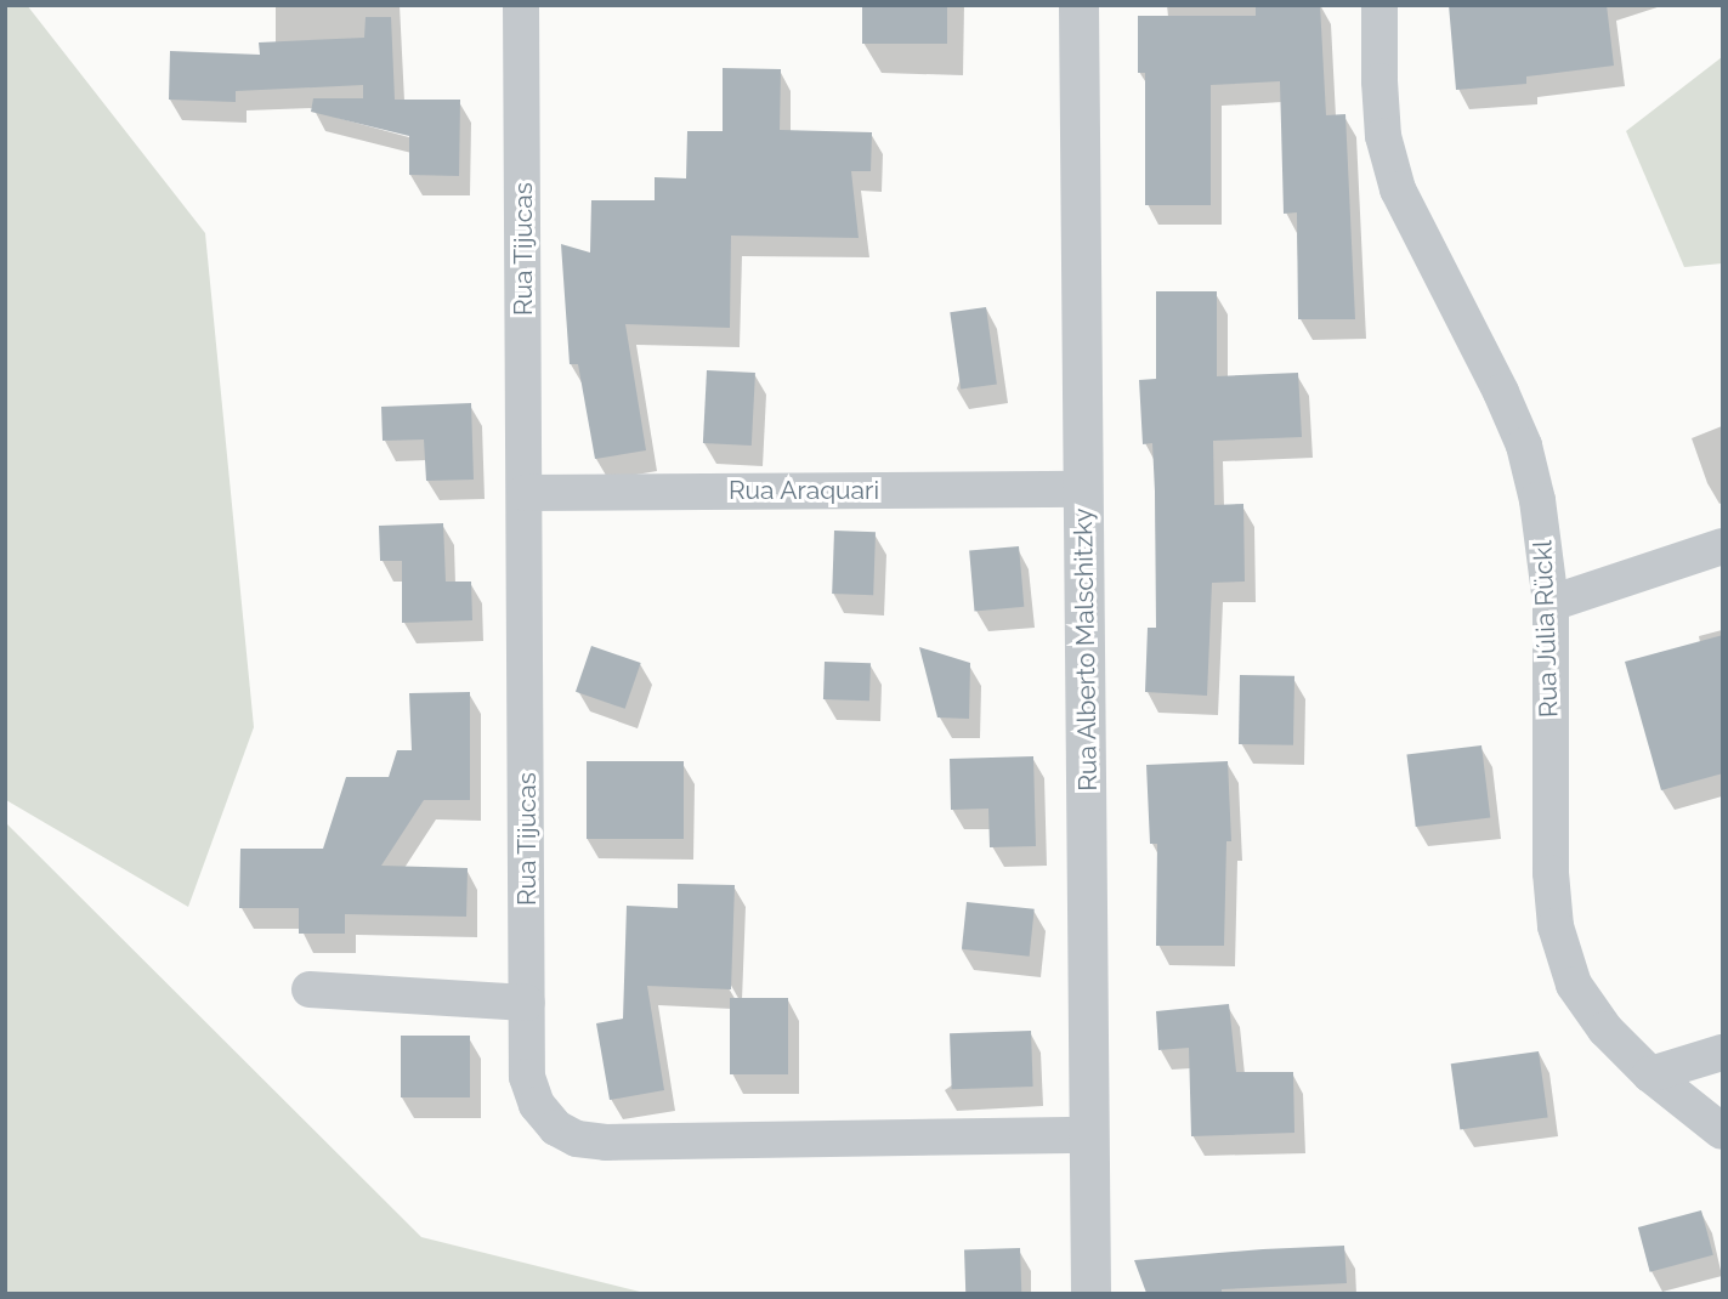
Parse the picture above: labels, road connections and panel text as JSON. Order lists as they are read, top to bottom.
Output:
{
  "streets": {
    "street": [
      "Rua Tijucas",
      "Rua Araquari",
      "Rua Júlia Rückl",
      "Rua Alberto Malschitzky"
    ]
  },
  "crossings": [
    ["Rua Tijucas", "Rua Araquari"],
    ["Rua Tijucas", "Rua Alberto Malschitzky"],
    ["Rua Araquari", "Rua Alberto Malschitzky"]
  ]
}
